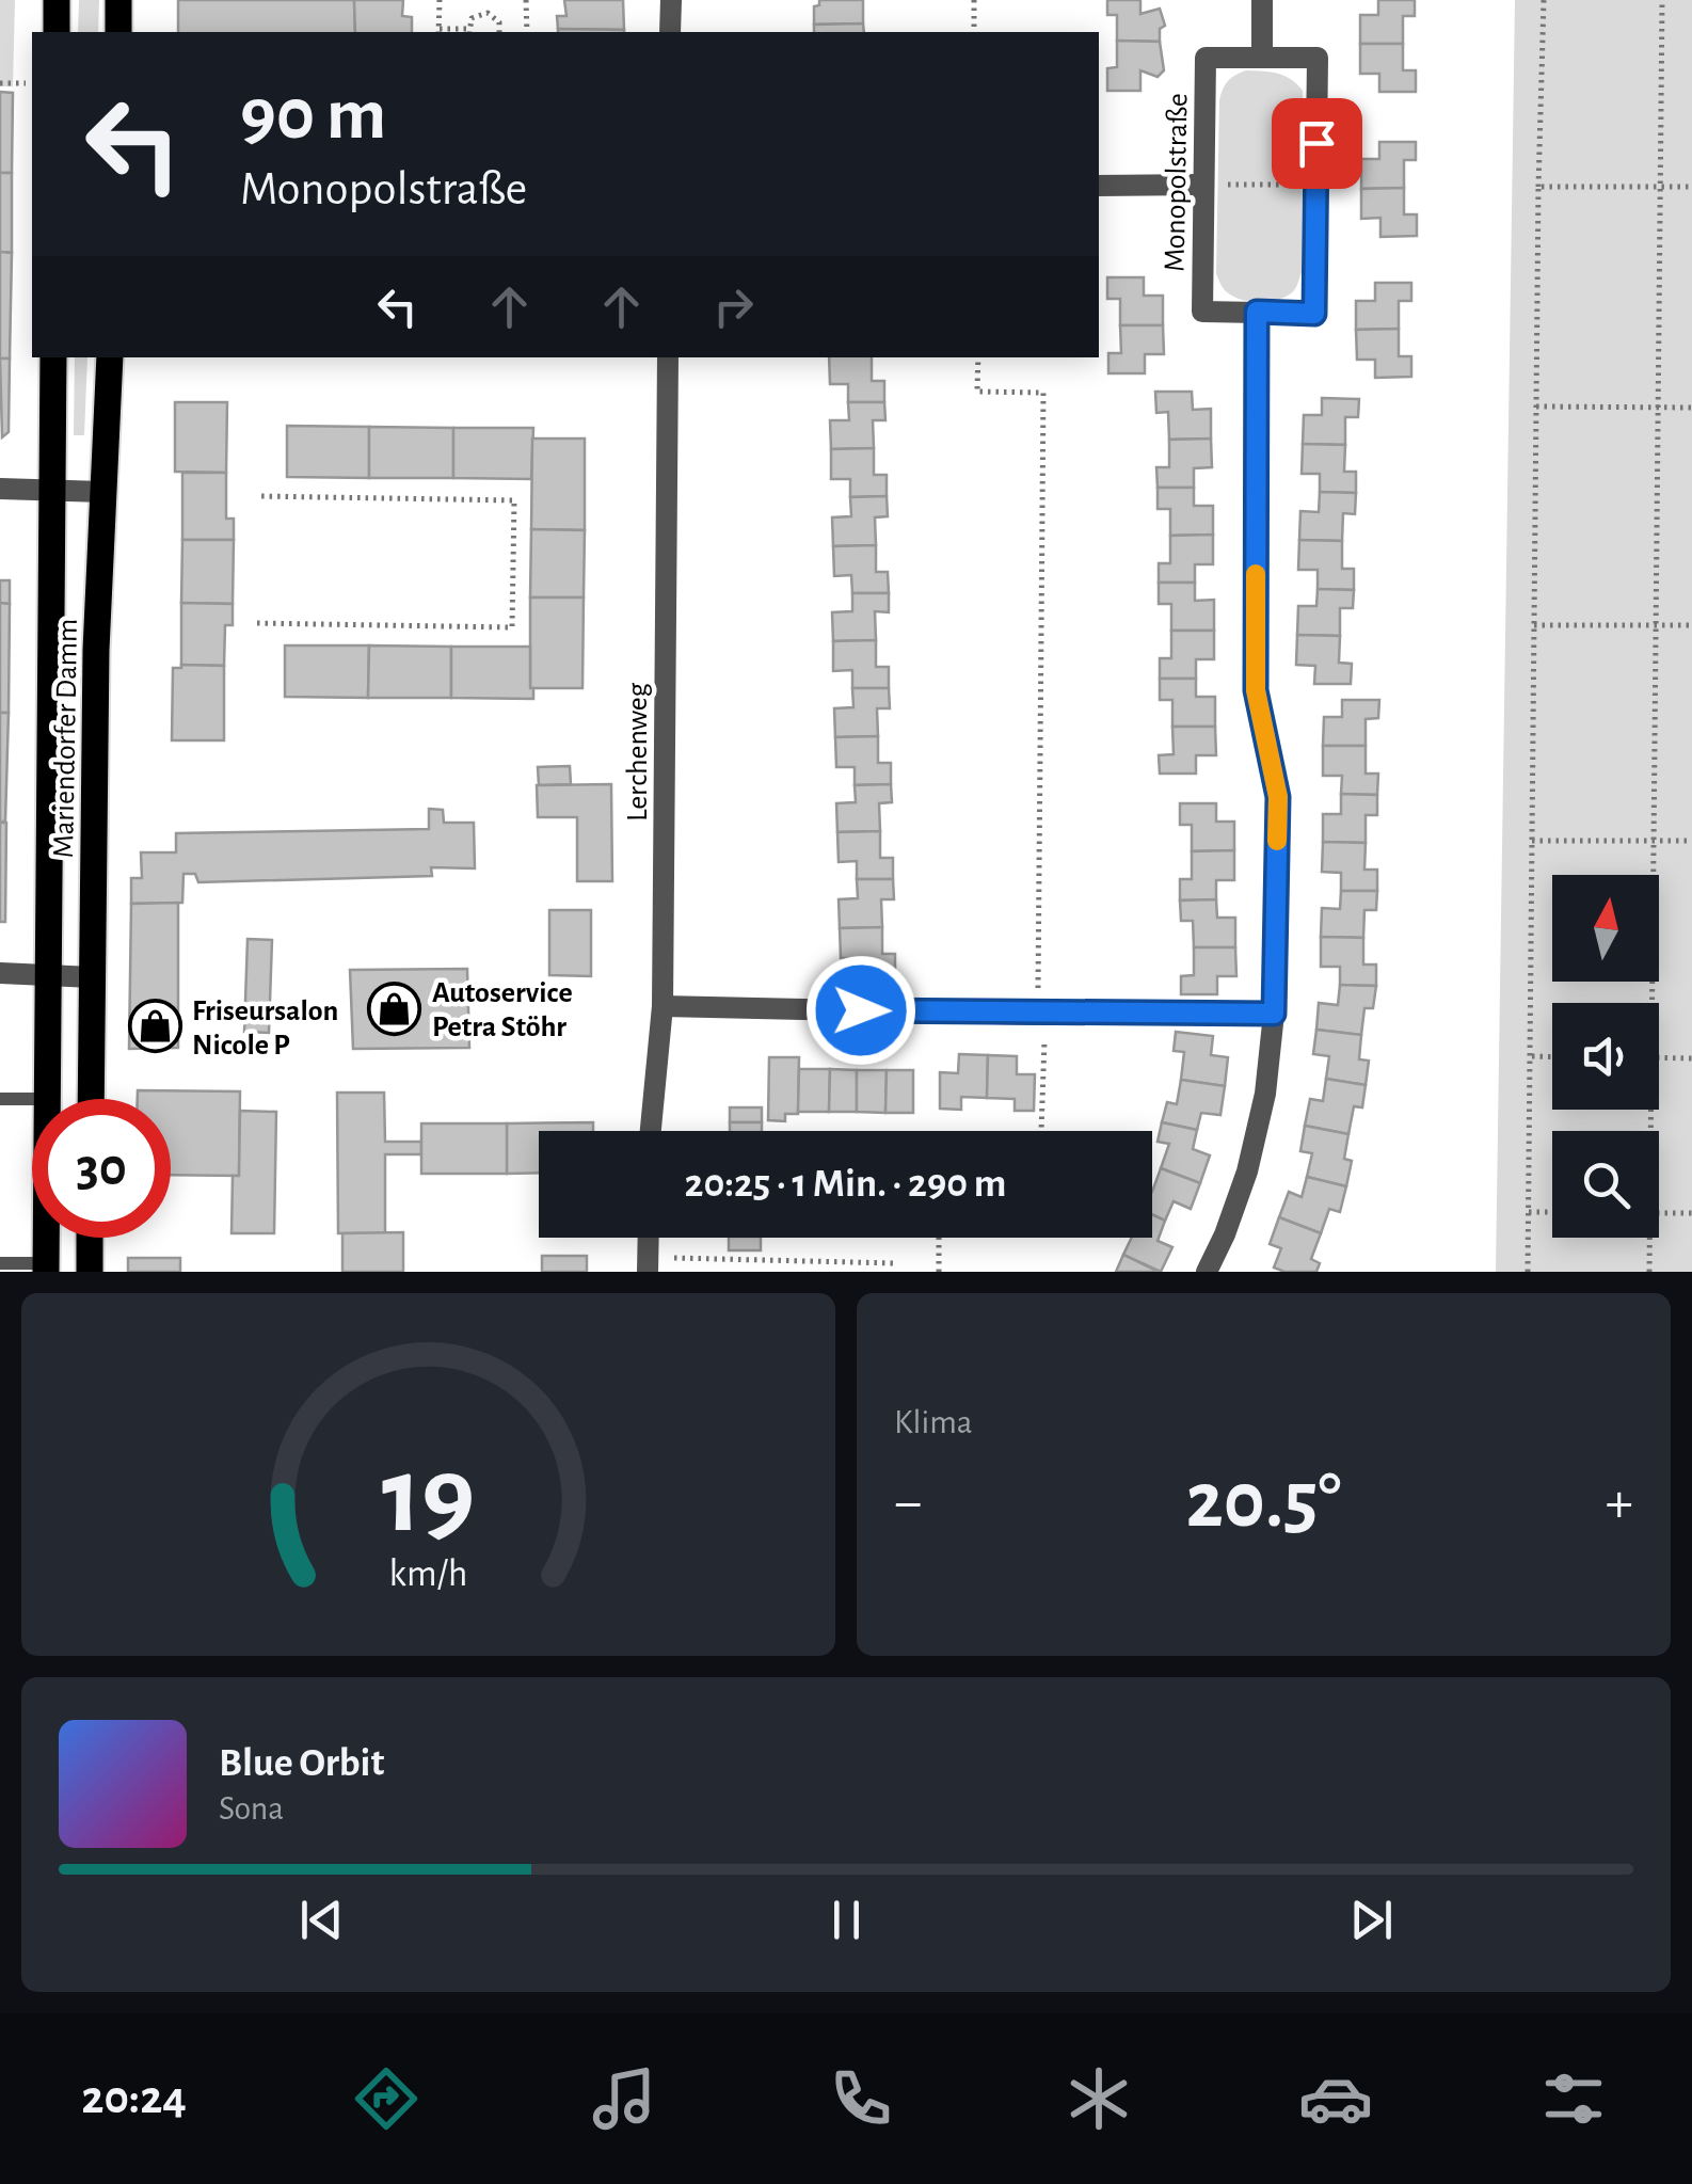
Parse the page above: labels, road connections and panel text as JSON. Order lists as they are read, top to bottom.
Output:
{
  "streets": {
    "main road": ["Mariendorfer Damm"],
    "street": ["Monopolstraße", "Lerchenweg"]
  },
  "places": {
    "shop": ["Autoservice Petra Stöhr", "Friseursalon Nicole P"]
  },
  "north": "top",
  "page": {
    "turn": ["90 m", "Monopolstraße"],
    "limit": "30",
    "trip": "20:25 · 1 Min. · 290 m",
    "tile": "Klima",
    "heat": ["−", "20.5°", "+"],
    "song": ["Blue Orbit", "Sona"],
    "tabs": "20:24",
    "gauge": ["19", "km/h"]
  }
}
